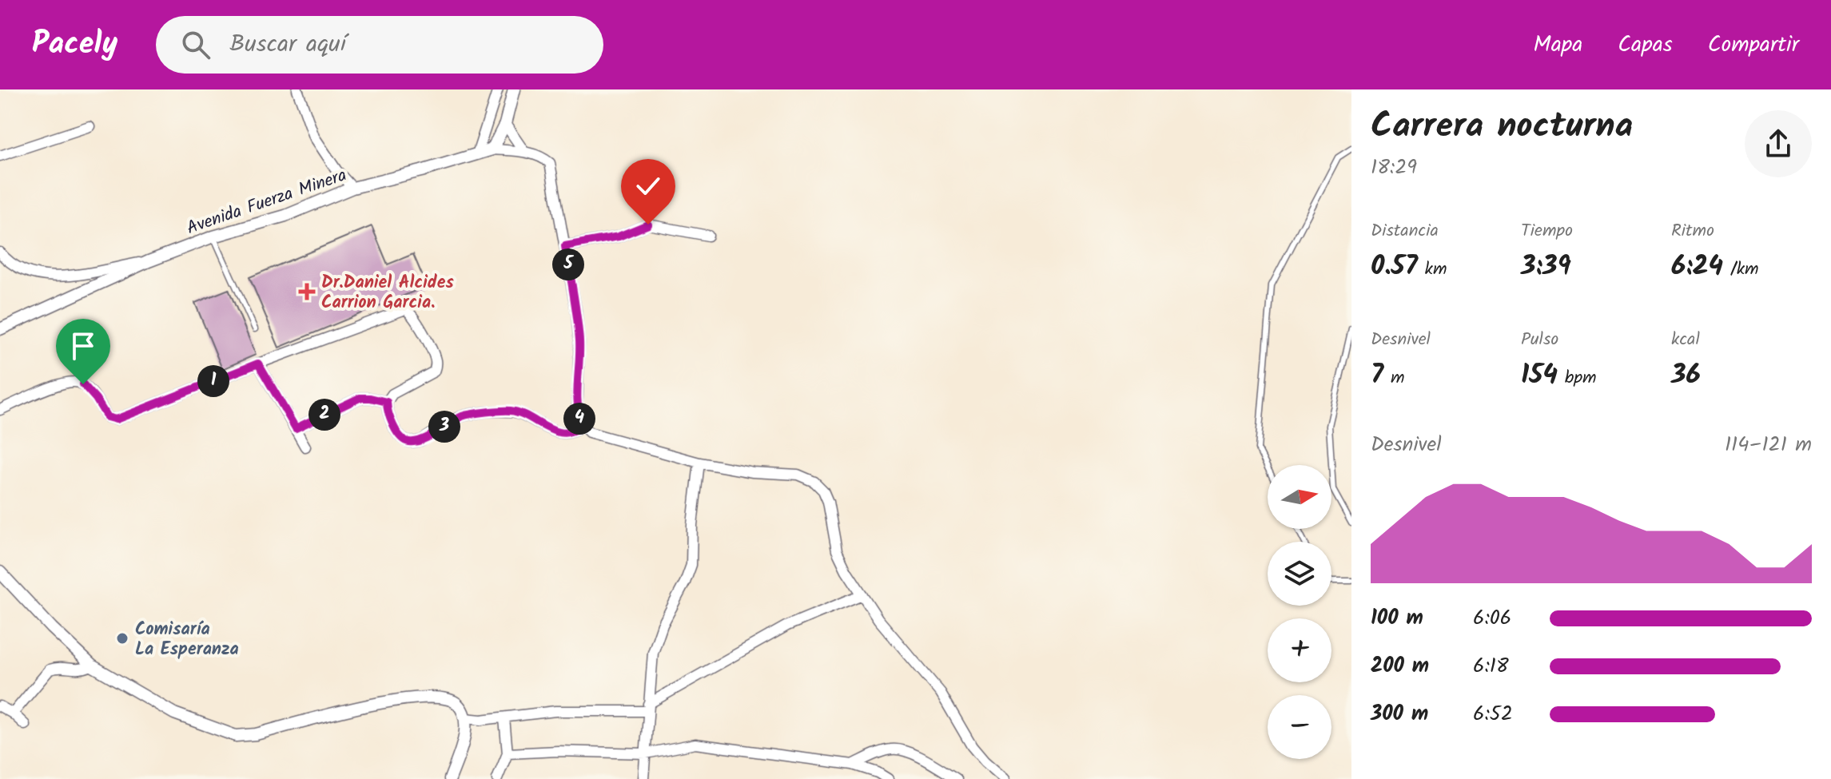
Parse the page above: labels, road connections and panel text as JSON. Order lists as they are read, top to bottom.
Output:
{
  "streets": {
    "street": ["Avenida Fuerza Minera"]
  },
  "places": {
    "health": ["Dr.Daniel Alcides Carrion Garcia."],
    "other": ["Comisaría La Esperanza"]
  },
  "north": "right",
  "page": {
    "header": "Pacely",
    "search": "Buscar aquí",
    "nav": ["Mapa", "Capas", "Compartir"],
    "heading": ["Carrera nocturna", "18:29"],
    "stats": [
      ["Distancia", "0.57 km"],
      ["Tiempo", "3:39"],
      ["Ritmo", "6:24 /km"],
      ["Desnivel", "7 m"],
      ["Pulso", "154 bpm"],
      ["kcal", "36"]
    ],
    "pins": [
      "5",
      "1",
      "2",
      "4",
      "3"
    ],
    "chart": ["Desnivel", "114–121 m"],
    "map_buttons": ["+", "−"],
    "list": [
      {
        "name": "100 m",
        "note": "6:06"
      },
      {
        "name": "200 m",
        "note": "6:18"
      },
      {
        "name": "300 m",
        "note": "6:52"
      }
    ]
  }
}
